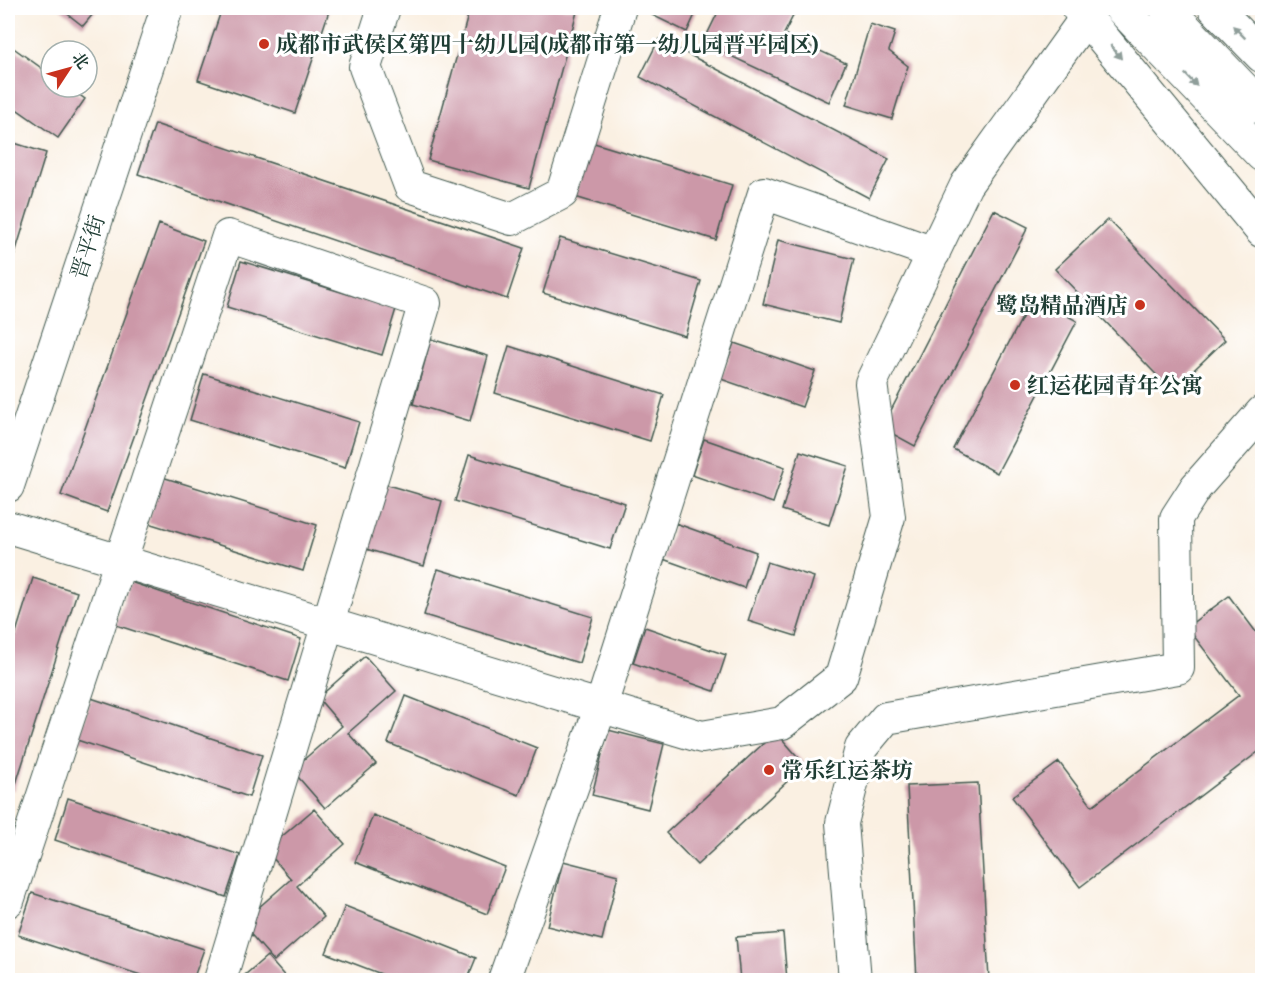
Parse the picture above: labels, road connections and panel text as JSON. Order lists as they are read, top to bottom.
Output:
{
  "streets": {
    "street": ["晋平街"]
  },
  "places": [
    "成都市武侯区第四十幼儿园(成都市第一幼儿园晋平园区)",
    "鹭岛精品酒店",
    "红运花园青年公寓",
    "常乐红运茶坊"
  ],
  "north": "top right"
}
